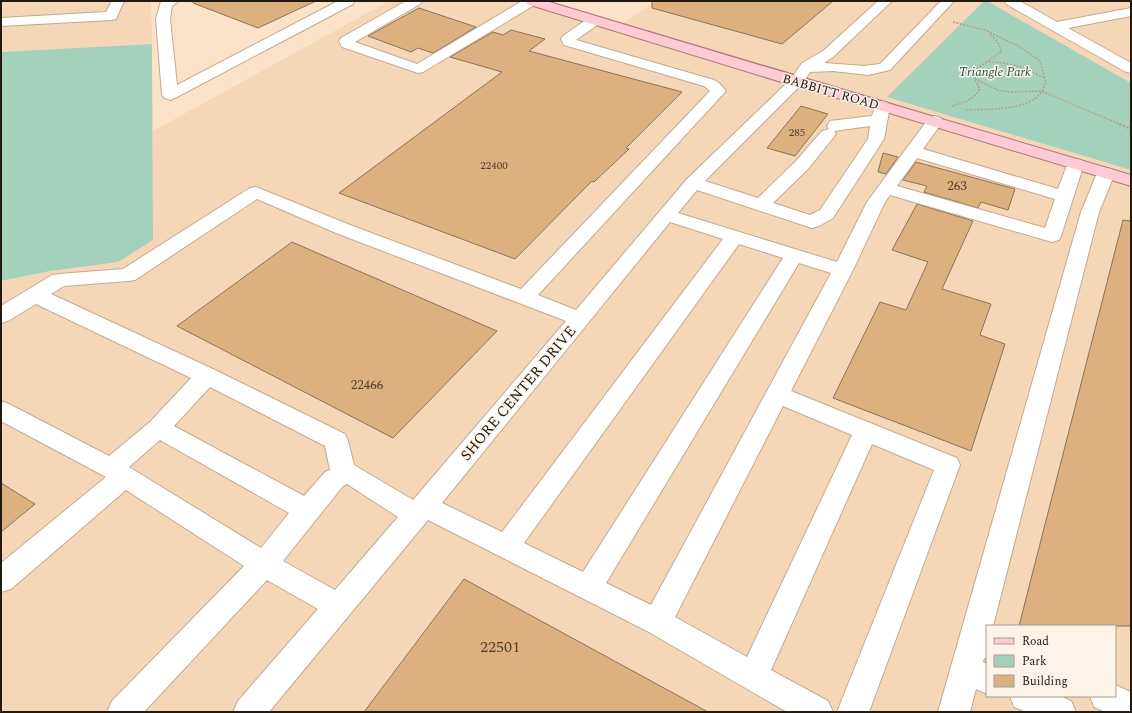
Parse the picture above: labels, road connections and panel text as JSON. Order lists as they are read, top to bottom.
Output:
{
  "streets": {
    "main road": ["BABBITT ROAD"],
    "street": ["SHORE CENTER DRIVE"]
  },
  "crossings": [
    ["BABBITT ROAD", "SHORE CENTER DRIVE"]
  ],
  "parks": ["Triangle Park"],
  "house_numbers": [
    "285",
    "22400",
    "263",
    "22466",
    "22501"
  ],
  "legend": ["Road", "Park", "Building"]
}
